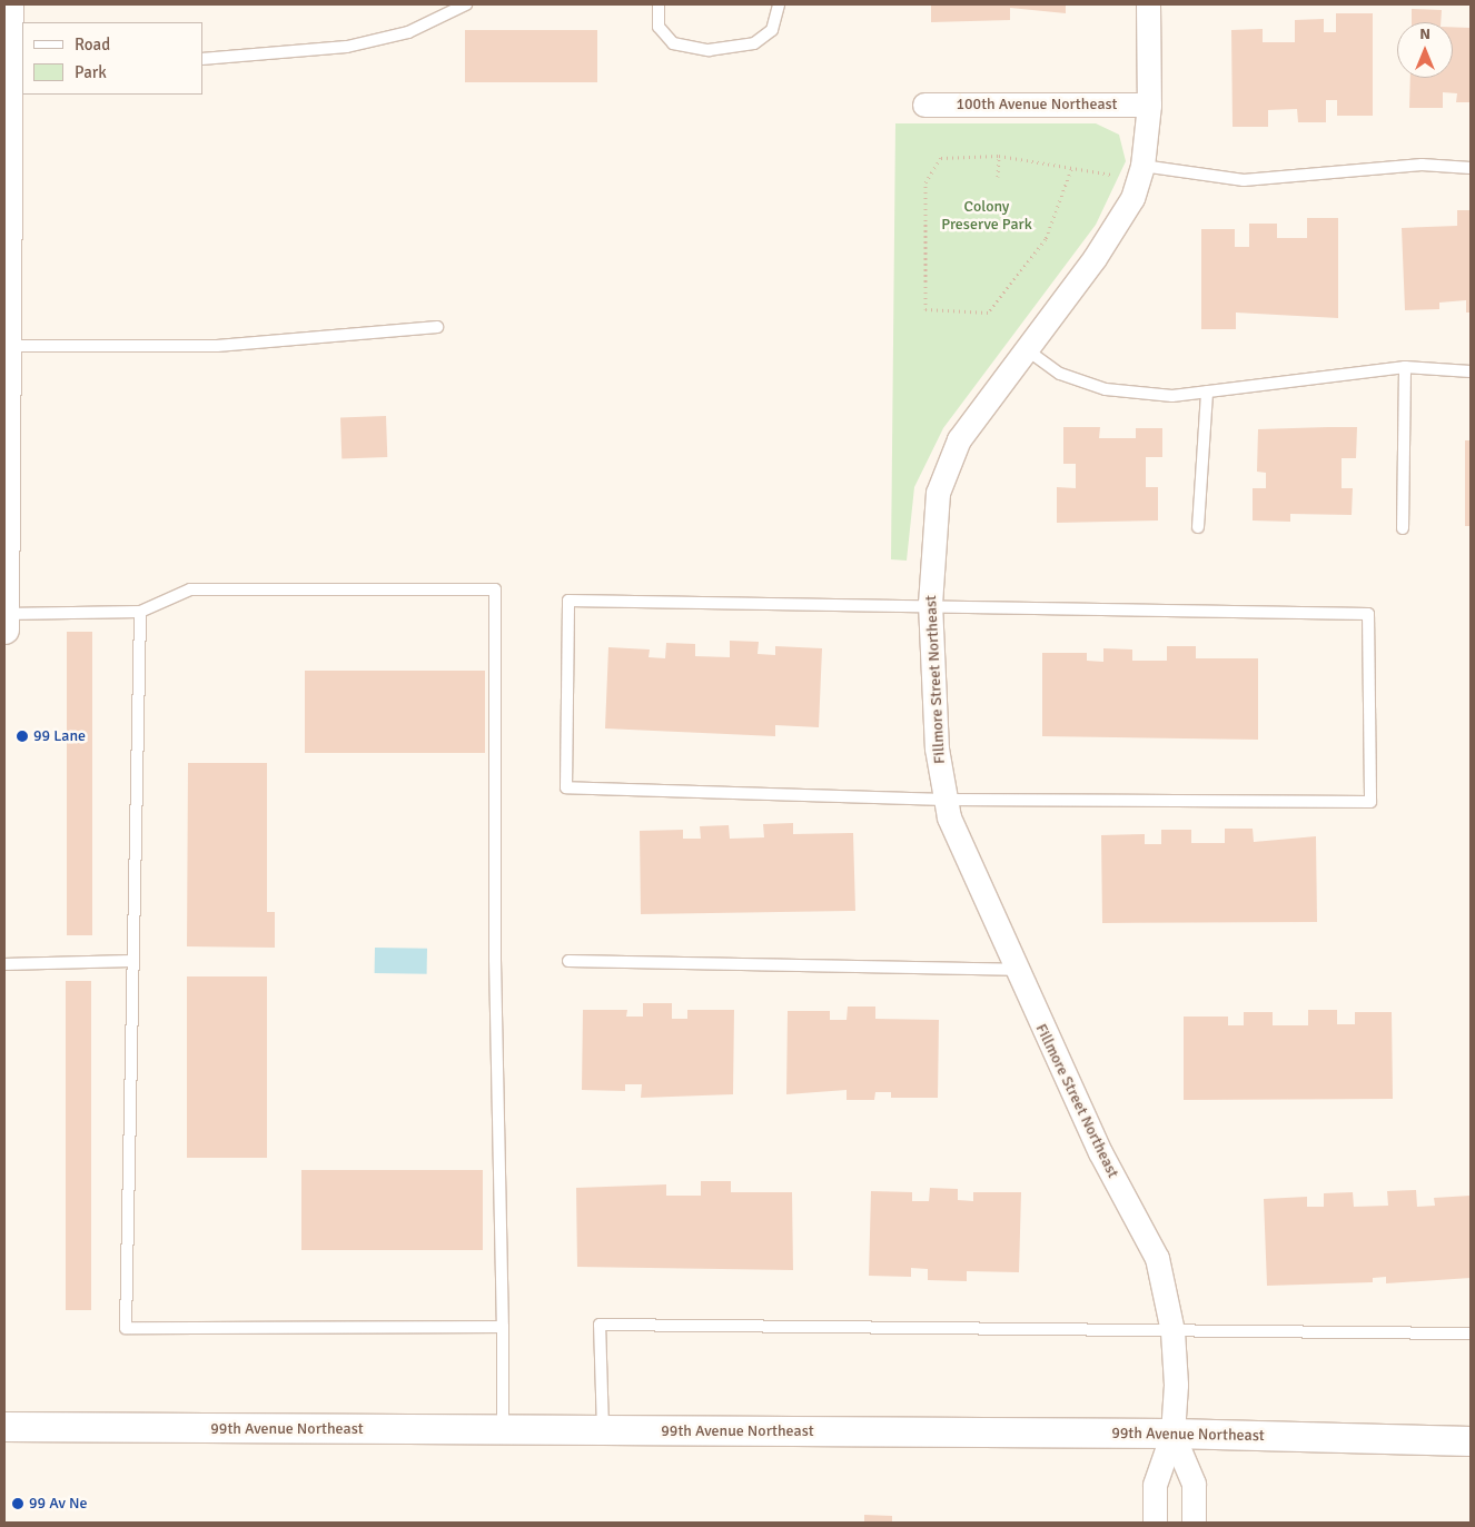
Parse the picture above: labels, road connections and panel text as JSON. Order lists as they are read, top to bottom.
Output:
{
  "streets": {
    "street": ["100th Avenue Northeast", "Fillmore Street Northeast", "99th Avenue Northeast"]
  },
  "crossings": [
    ["100th Avenue Northeast", "Fillmore Street Northeast"],
    ["Fillmore Street Northeast", "99th Avenue Northeast"]
  ],
  "parks": ["Colony Preserve Park"],
  "places": ["99 Lane", "99 Av Ne"],
  "legend": ["Road", "Park"],
  "north": "top"
}
